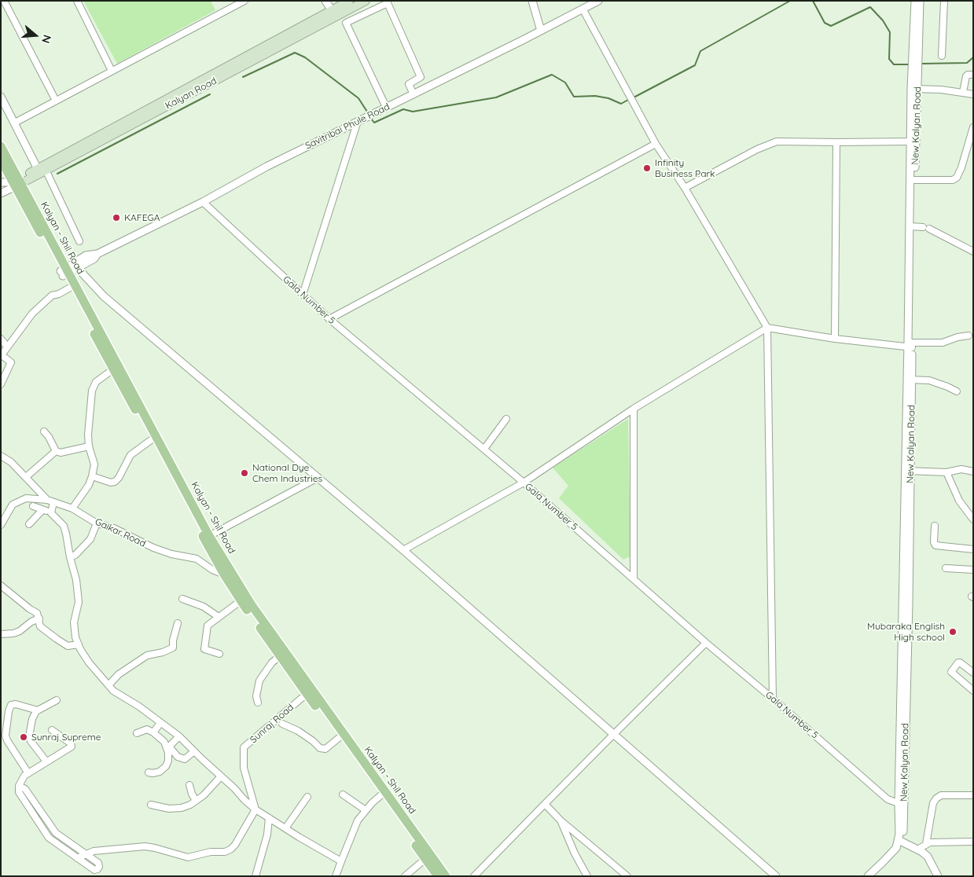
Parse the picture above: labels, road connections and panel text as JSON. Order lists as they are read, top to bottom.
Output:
{
  "streets": {
    "main road": ["Kalyan Road", "Kalyan - Shil Road"],
    "street": [
      "New Kalyan Road",
      "Savitribai Phule Road",
      "Gala Number 5",
      "Gaikar Road",
      "Sunraj Road"
    ]
  },
  "crossings": [
    ["Kalyan Road", "Kalyan - Shil Road"],
    ["New Kalyan Road", "Gala Number 5"],
    ["Savitribai Phule Road", "Kalyan - Shil Road"],
    ["Savitribai Phule Road", "Gala Number 5"],
    ["Kalyan - Shil Road", "Gaikar Road"],
    ["Kalyan - Shil Road", "Sunraj Road"]
  ],
  "places": [
    "Infinity Business Park",
    "KAFEGA",
    "National Dye Chem Industries",
    "Mubaraka English High school",
    "Sunraj Supreme"
  ],
  "north": "right"
}
